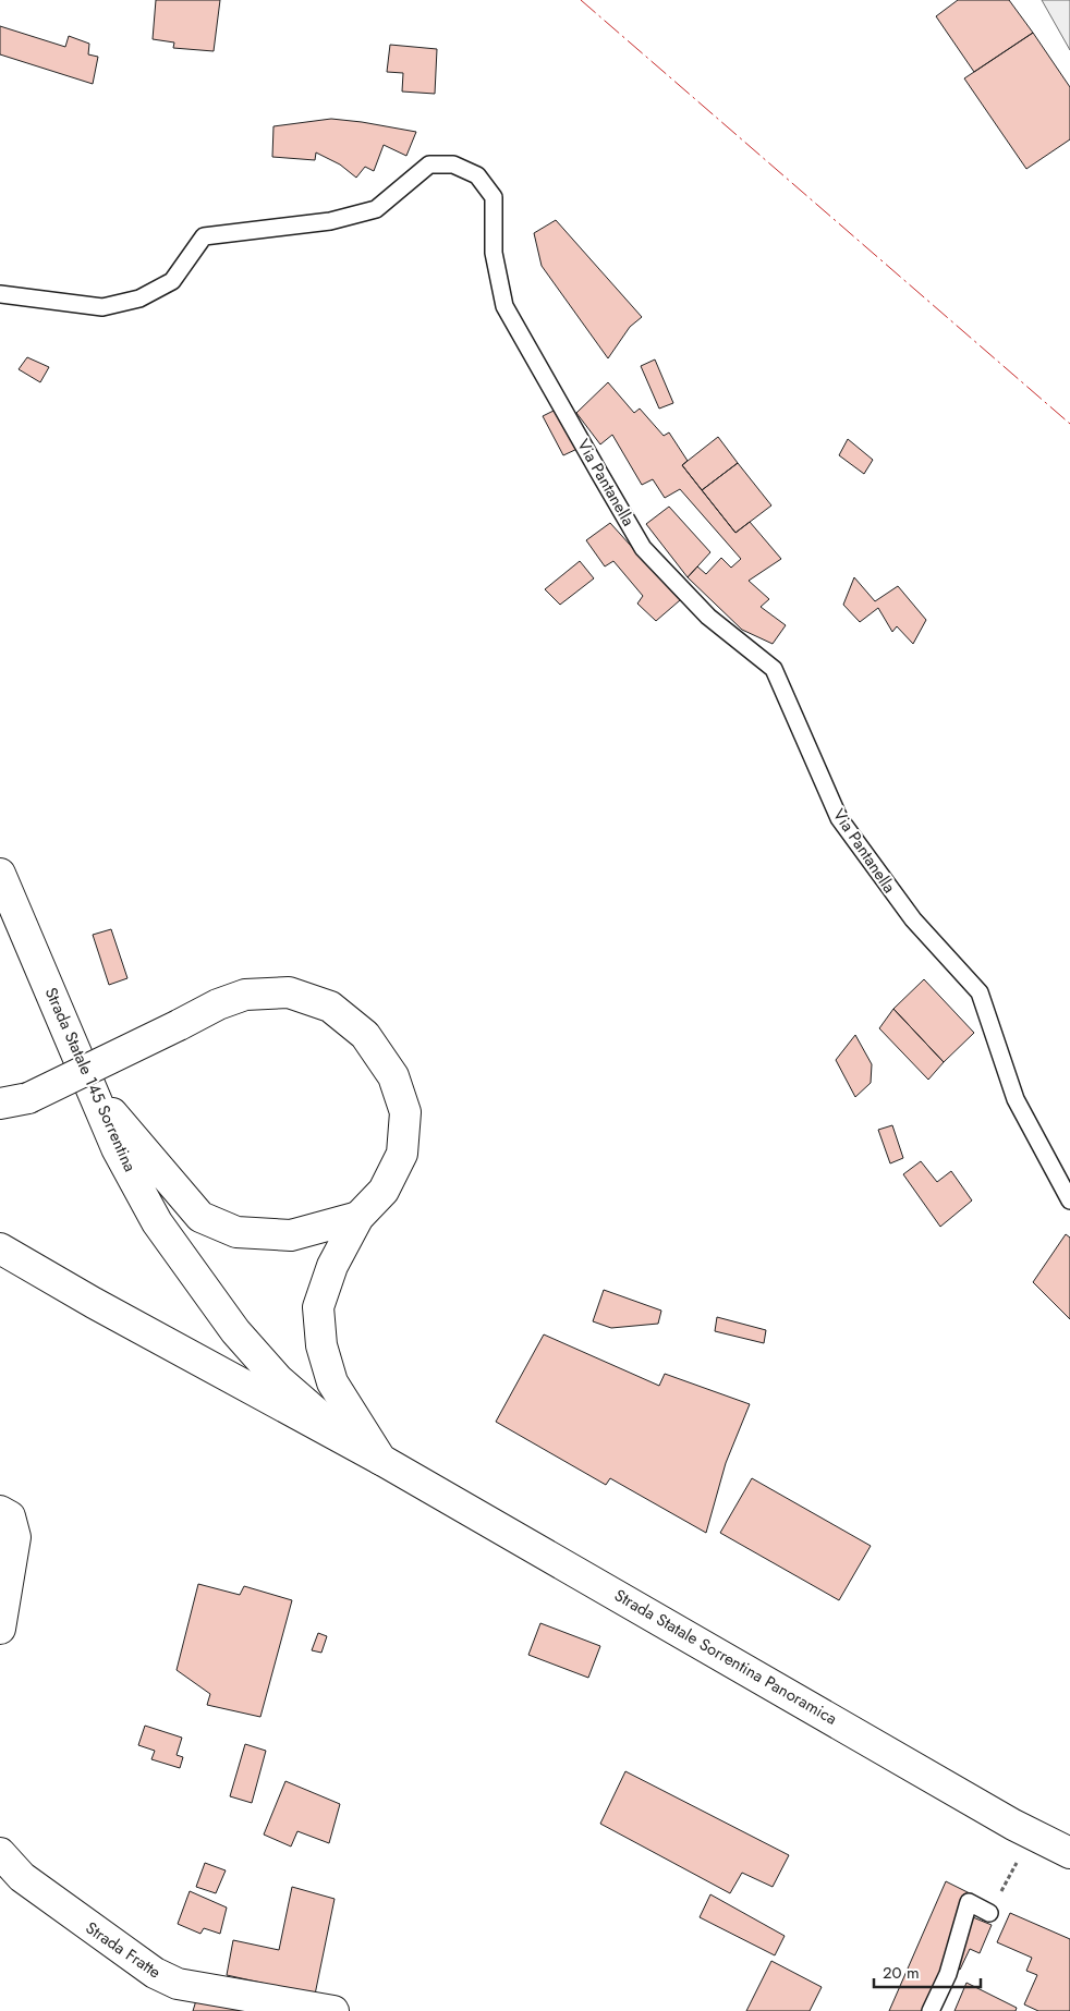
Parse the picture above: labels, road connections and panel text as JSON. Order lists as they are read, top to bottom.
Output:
{
  "streets": {
    "main road": ["Strada Statale 145 Sorrentina", "Strada Statale Sorrentina Panoramica", "Strada Fratte"],
    "lane": ["Via Pantanella"]
  },
  "crossings": [
    ["Strada Statale 145 Sorrentina", "Strada Statale Sorrentina Panoramica"]
  ],
  "scale_bar": "20 m"
}
